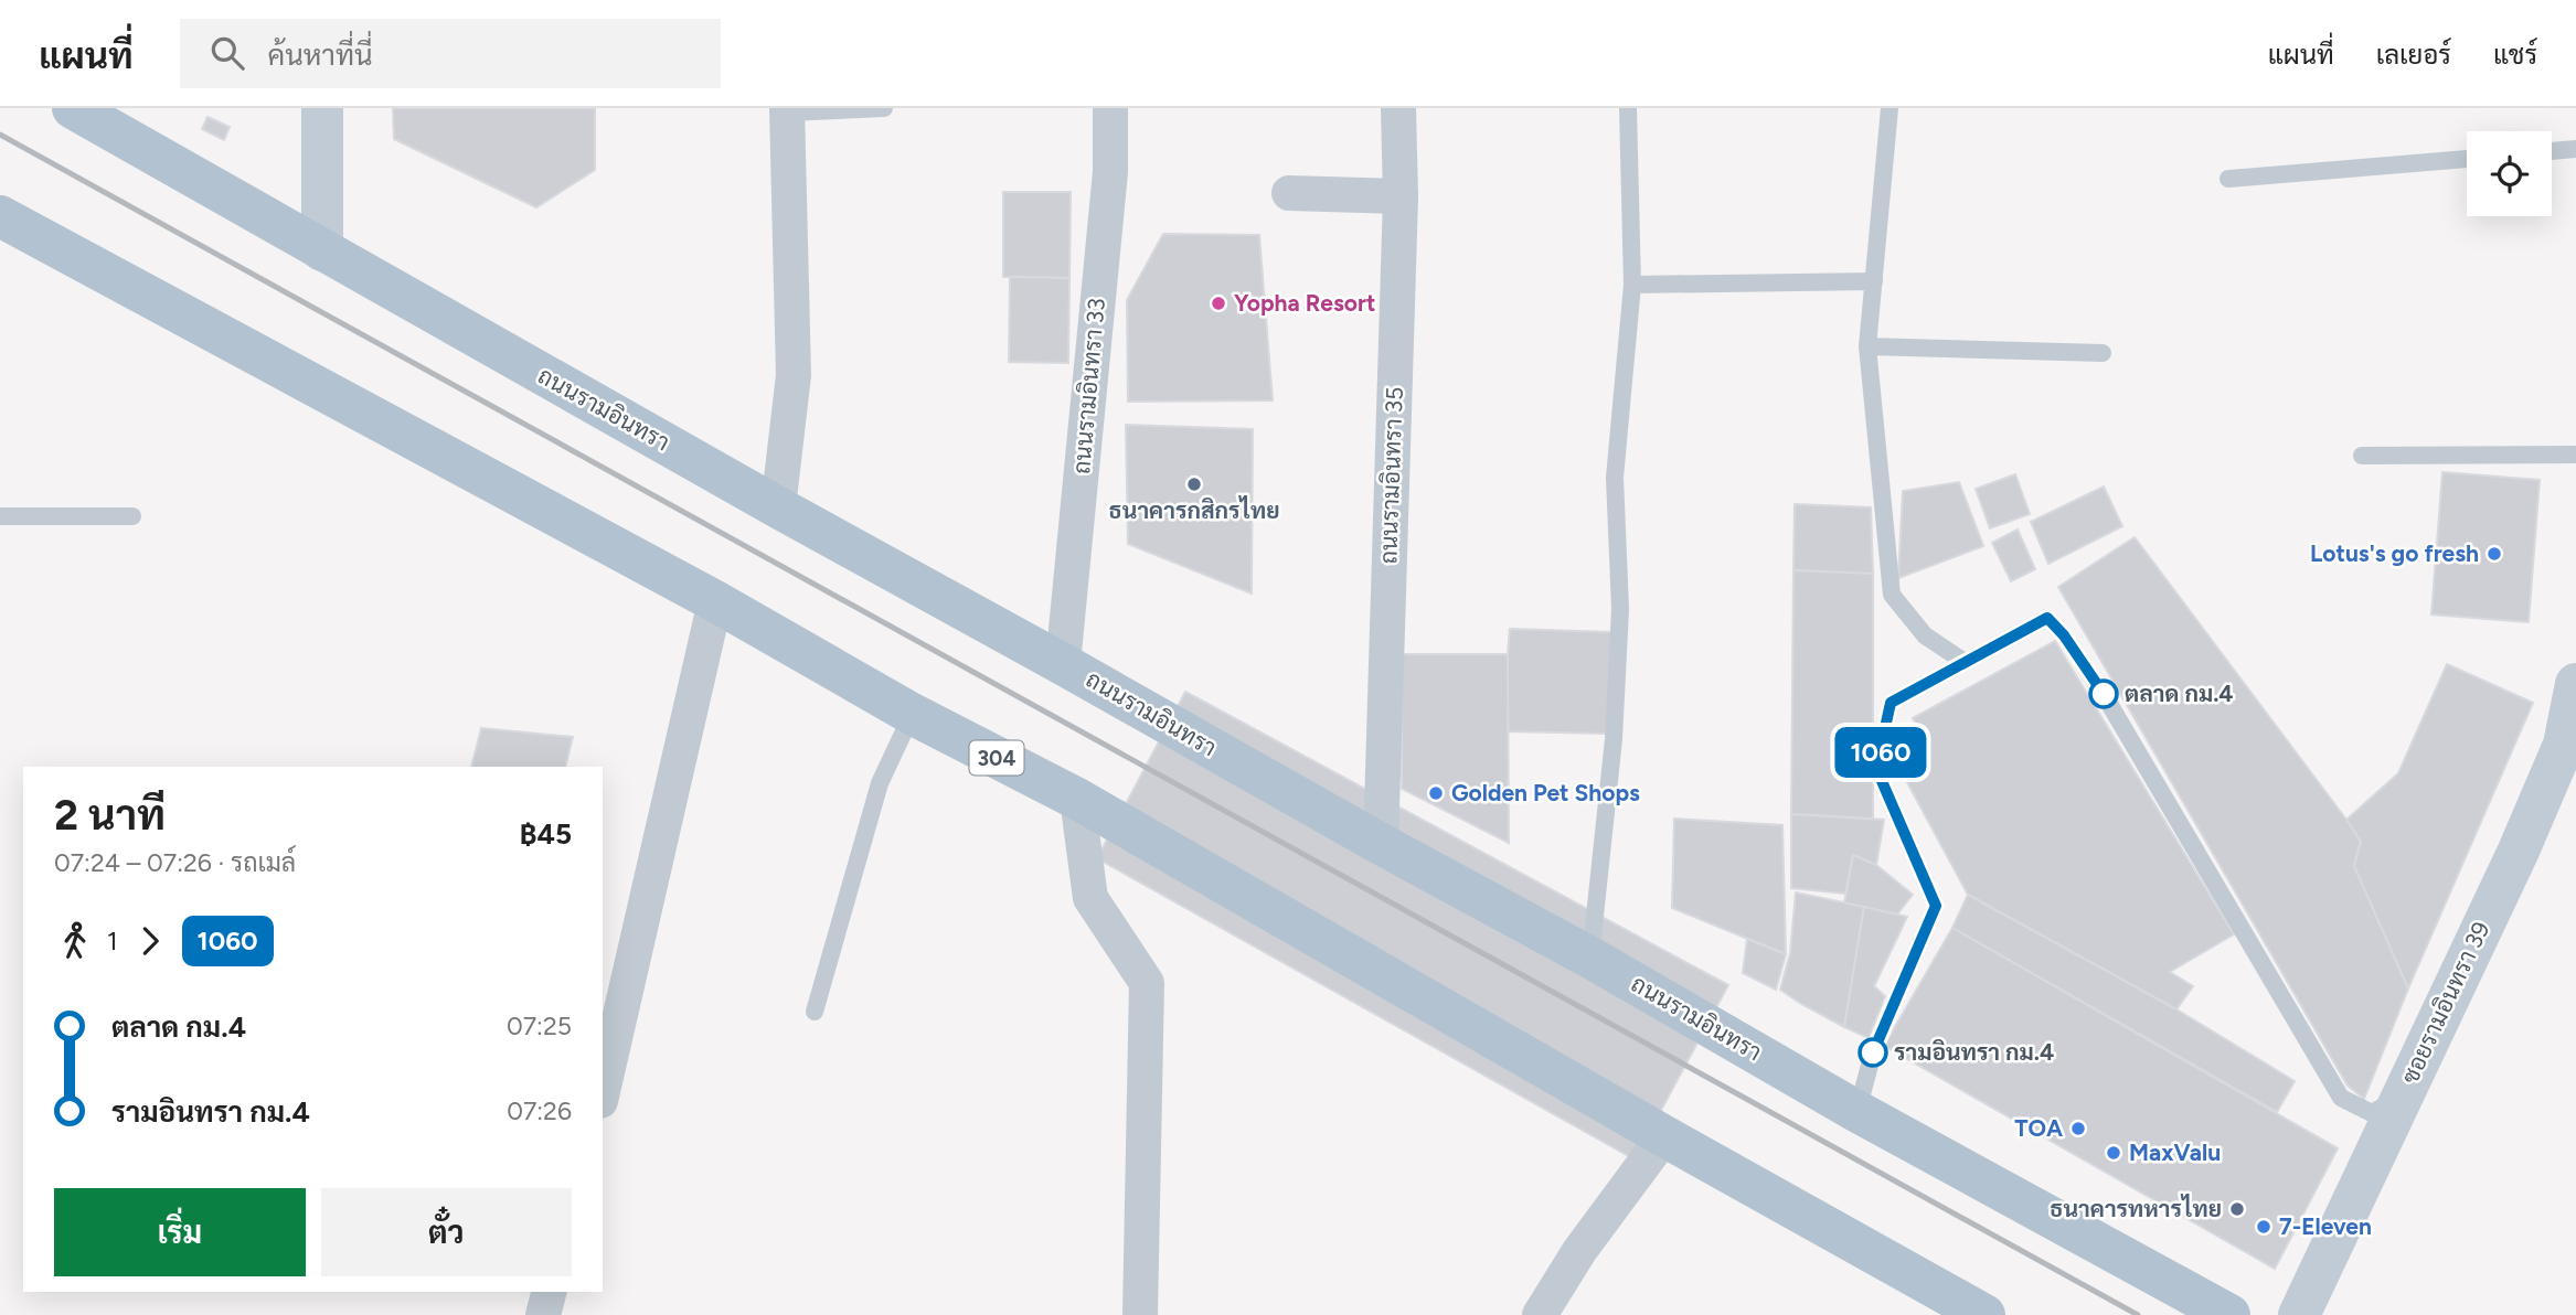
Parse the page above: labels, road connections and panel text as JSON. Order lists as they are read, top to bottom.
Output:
{
  "streets": {
    "main road": ["ถนนรามอินทรา", "304"],
    "street": ["ถนนรามอินทรา 33", "ถนนรามอินทรา 35", "ซอยรามอินทรา 39"]
  },
  "crossings": [
    ["ถนนรามอินทรา 33", "ถนนรามอินทรา"],
    ["ถนนรามอินทรา", "ถนนรามอินทรา 35"]
  ],
  "places": [
    "Yopha Resort",
    "ธนาคารกสิกรไทย",
    "Lotus's go fresh",
    "ตลาด กม.4",
    "Golden Pet Shops",
    "รามอินทรา กม.4",
    "TOA",
    "MaxValu",
    "ธนาคารทหารไทย",
    "7-Eleven"
  ],
  "lines": ["bus line 1060"],
  "page": {
    "header": "แผนที่",
    "search": "ค้นหาที่นี่",
    "nav": ["แผนที่", "เลเยอร์", "แชร์"],
    "on_map": "1060",
    "heading": ["2 นาที", "07:24 – 07:26 · รถเมล์", "฿45"],
    "legs": ["1", "1060"],
    "list": [
      {
        "name": "ตลาด กม.4",
        "value": "07:25"
      },
      {
        "name": "รามอินทรา กม.4",
        "value": "07:26"
      }
    ],
    "buttons": ["เริ่ม", "ตั๋ว"]
  }
}
